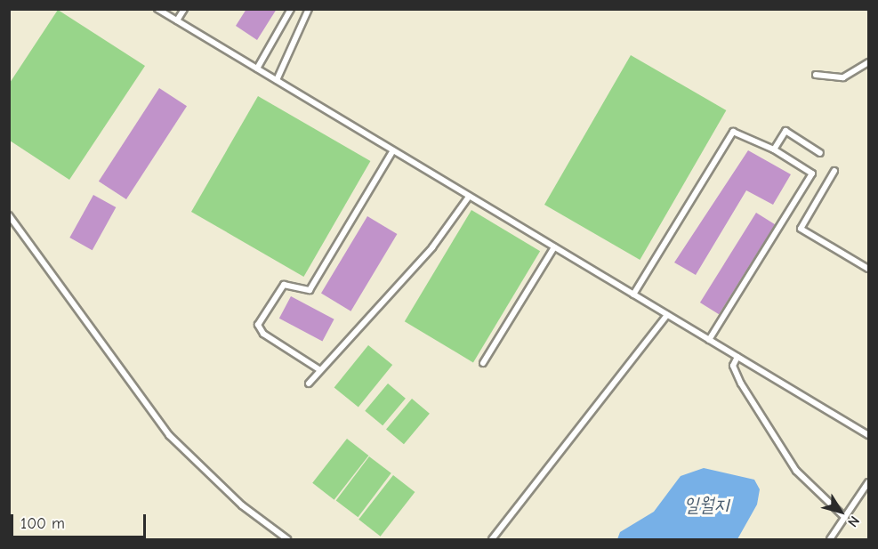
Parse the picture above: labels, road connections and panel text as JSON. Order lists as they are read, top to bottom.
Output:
{
  "water": ["일월지"],
  "scale_bar": "100 m",
  "north": "bottom right"
}
